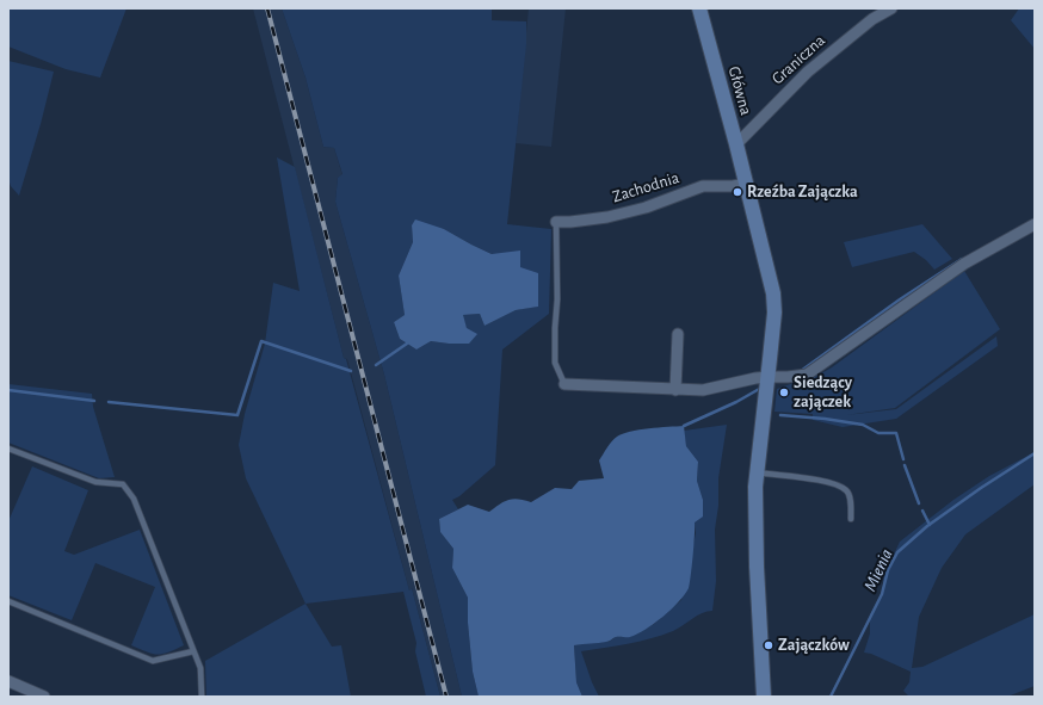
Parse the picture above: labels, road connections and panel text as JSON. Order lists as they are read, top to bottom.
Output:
{
  "streets": {
    "main road": ["Główna"],
    "street": ["Graniczna", "Zachodnia"]
  },
  "crossings": [
    ["Graniczna", "Główna"],
    ["Główna", "Zachodnia"]
  ],
  "water": ["Mienia"],
  "places": ["Rzeźba Zajączka", "Siedzący zajączek", "Zajączków"]
}
